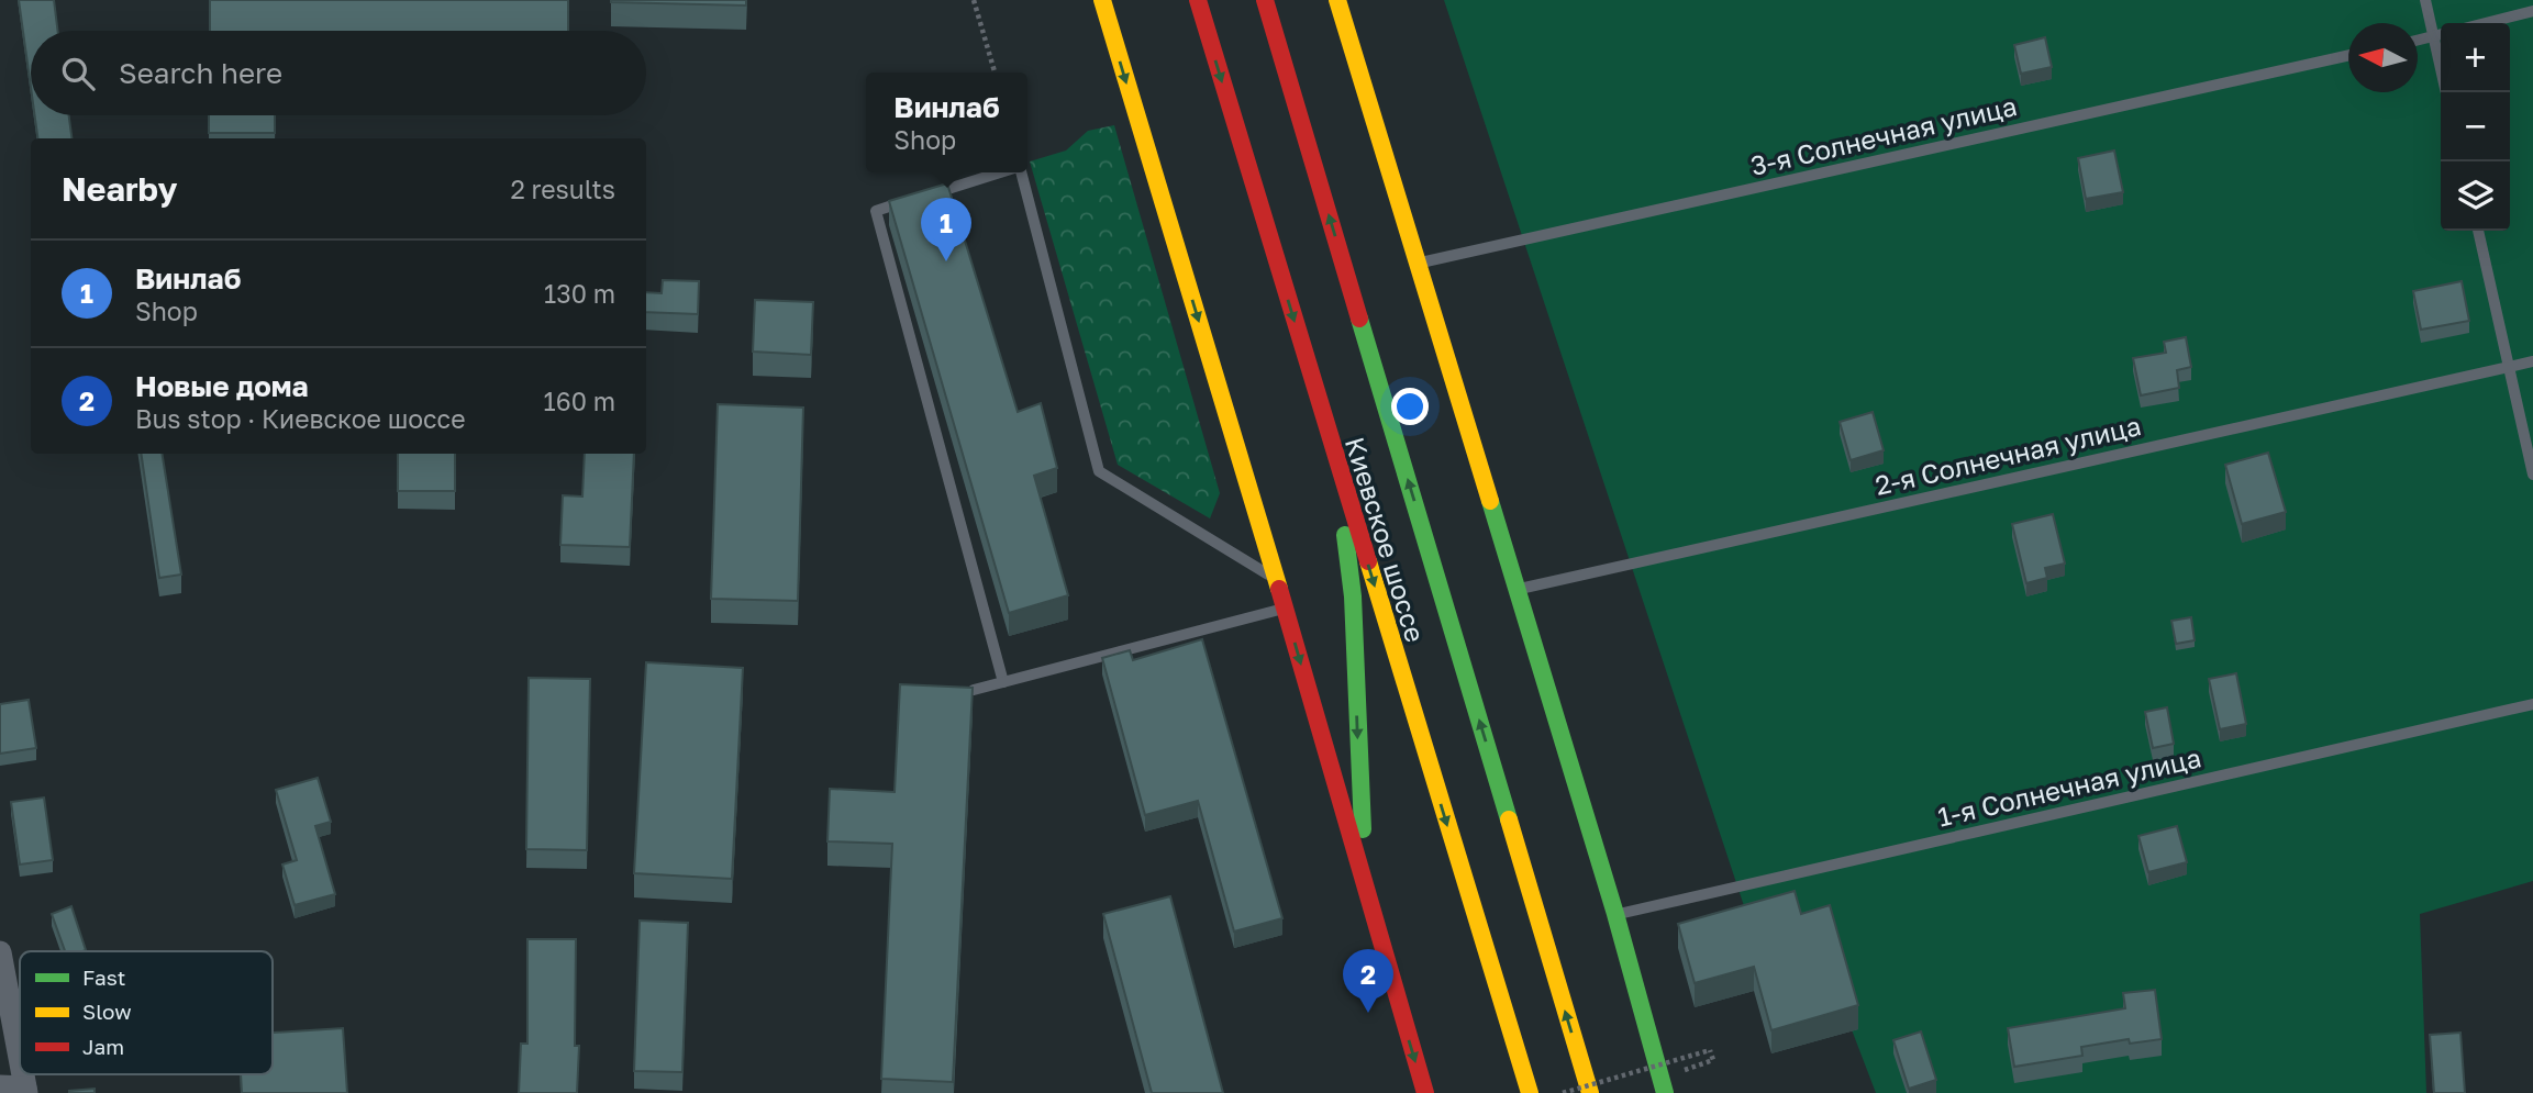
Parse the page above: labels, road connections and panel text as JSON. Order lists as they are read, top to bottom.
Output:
{
  "streets": {
    "main road": ["Киевское шоссе"],
    "lane": ["3-я Солнечная улица", "2-я Солнечная улица", "1-я Солнечная улица"]
  },
  "legend": ["Fast", "Slow", "Jam"],
  "north": "left",
  "page": {
    "map_buttons": ["+", "−"],
    "search": "Search here",
    "popup": ["Винлаб", "Shop"],
    "heading": ["Nearby", "2 results"],
    "pins": ["1", "2"],
    "list": [
      {
        "mark": "1",
        "name": "Винлаб",
        "note": "Shop",
        "value": "130 m"
      },
      {
        "mark": "2",
        "name": "Новые дома",
        "note": "Bus stop · Киевское шоссе",
        "value": "160 m"
      }
    ]
  }
}
